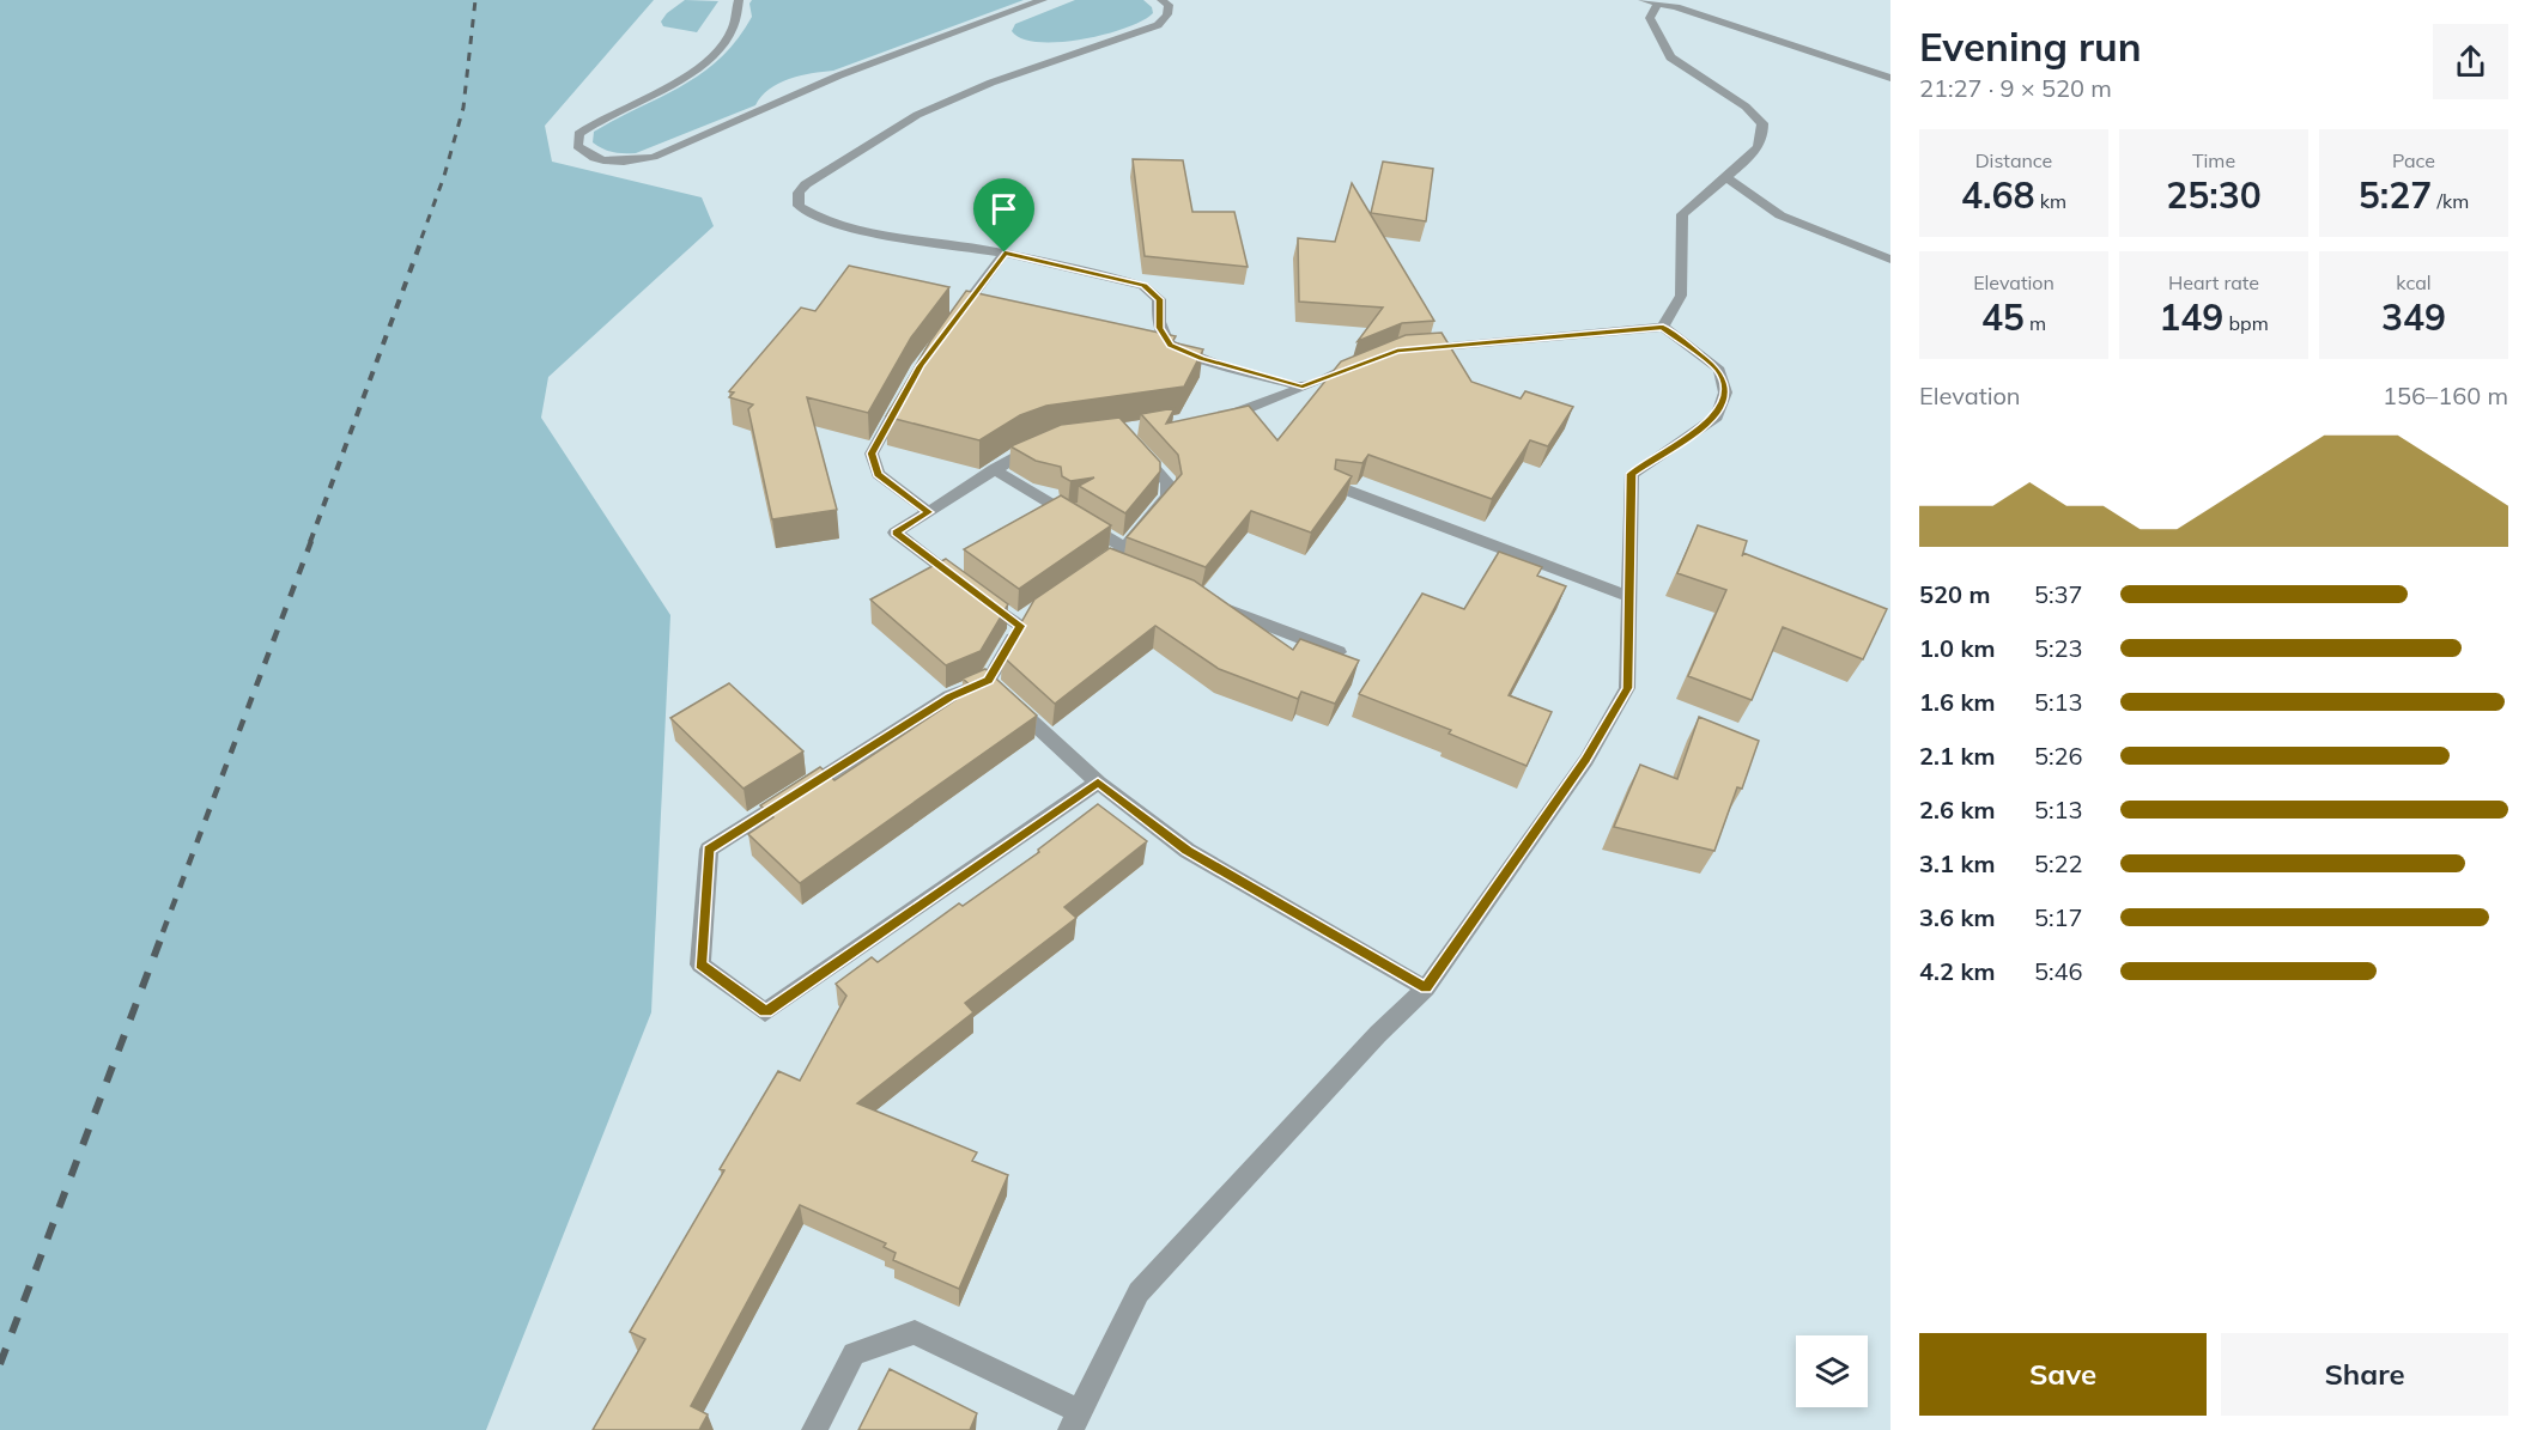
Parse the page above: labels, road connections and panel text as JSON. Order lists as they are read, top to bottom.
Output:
{
  "page": {
    "heading": ["Evening run", "21:27 · 9 × 520 m"],
    "stats": [
      ["Distance", "4.68 km"],
      ["Time", "25:30"],
      ["Pace", "5:27 /km"],
      ["Elevation", "45 m"],
      ["Heart rate", "149 bpm"],
      ["kcal", "349"]
    ],
    "chart": ["Elevation", "156–160 m"],
    "list": [
      {
        "name": "520 m",
        "note": "5:37"
      },
      {
        "name": "1.0 km",
        "note": "5:23"
      },
      {
        "name": "1.6 km",
        "note": "5:13"
      },
      {
        "name": "2.1 km",
        "note": "5:26"
      },
      {
        "name": "2.6 km",
        "note": "5:13"
      },
      {
        "name": "3.1 km",
        "note": "5:22"
      },
      {
        "name": "3.6 km",
        "note": "5:17"
      },
      {
        "name": "4.2 km",
        "note": "5:46"
      }
    ],
    "buttons": ["Save", "Share"]
  }
}
